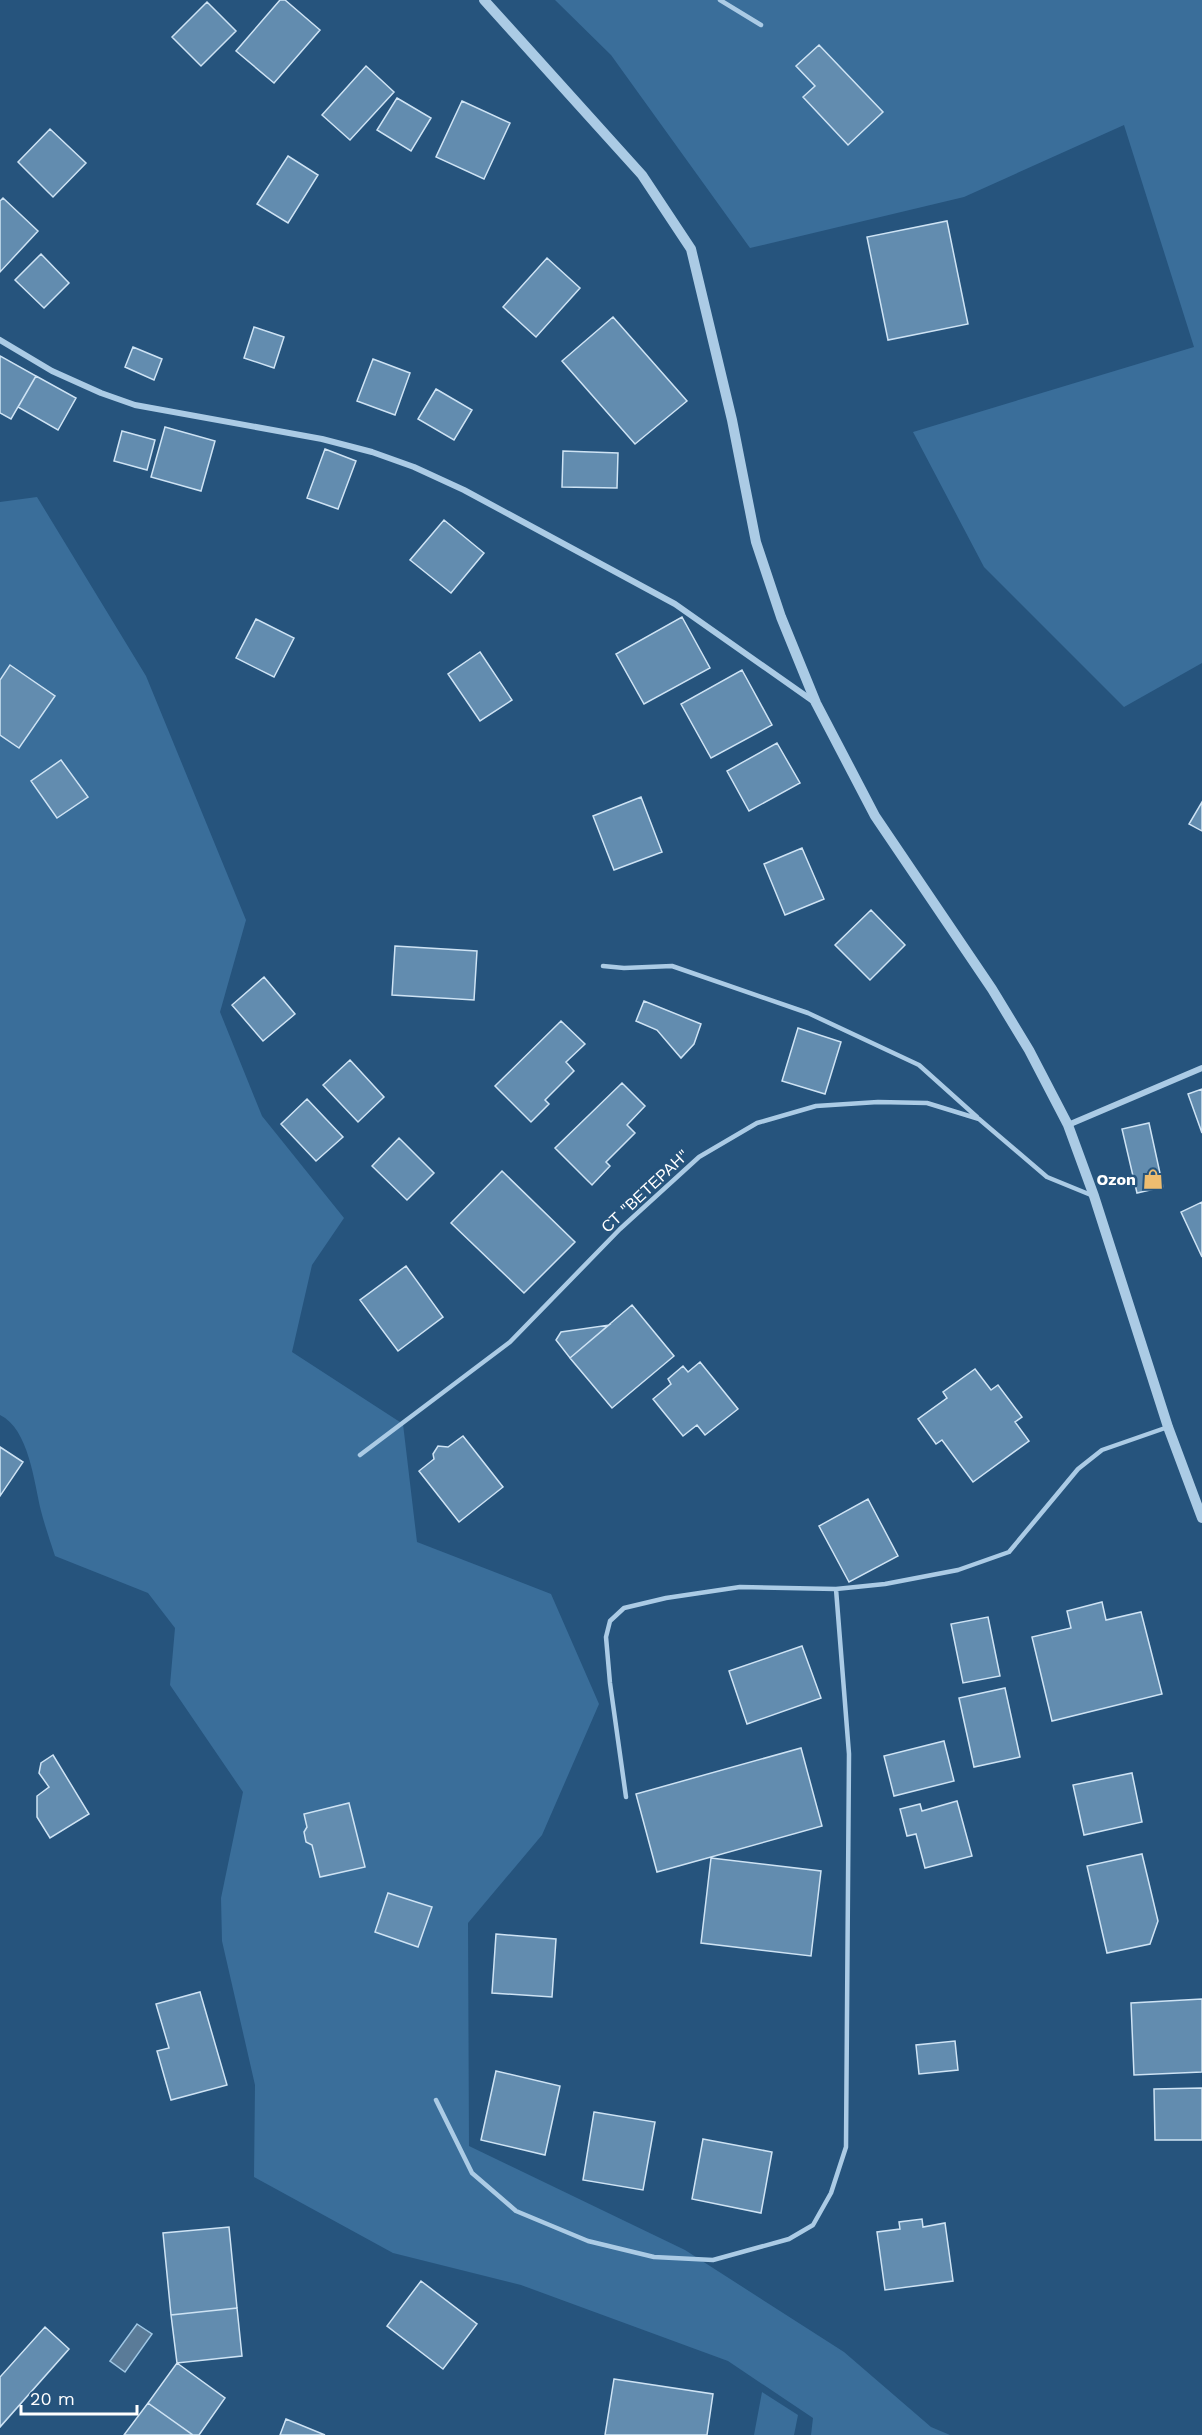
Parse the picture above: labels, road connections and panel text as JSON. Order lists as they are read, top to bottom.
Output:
{
  "streets": {
    "lane": ["СТ \"ВЕТЕРАН\""]
  },
  "places": {
    "shop": ["Ozon"]
  },
  "scale_bar": "20 m"
}
